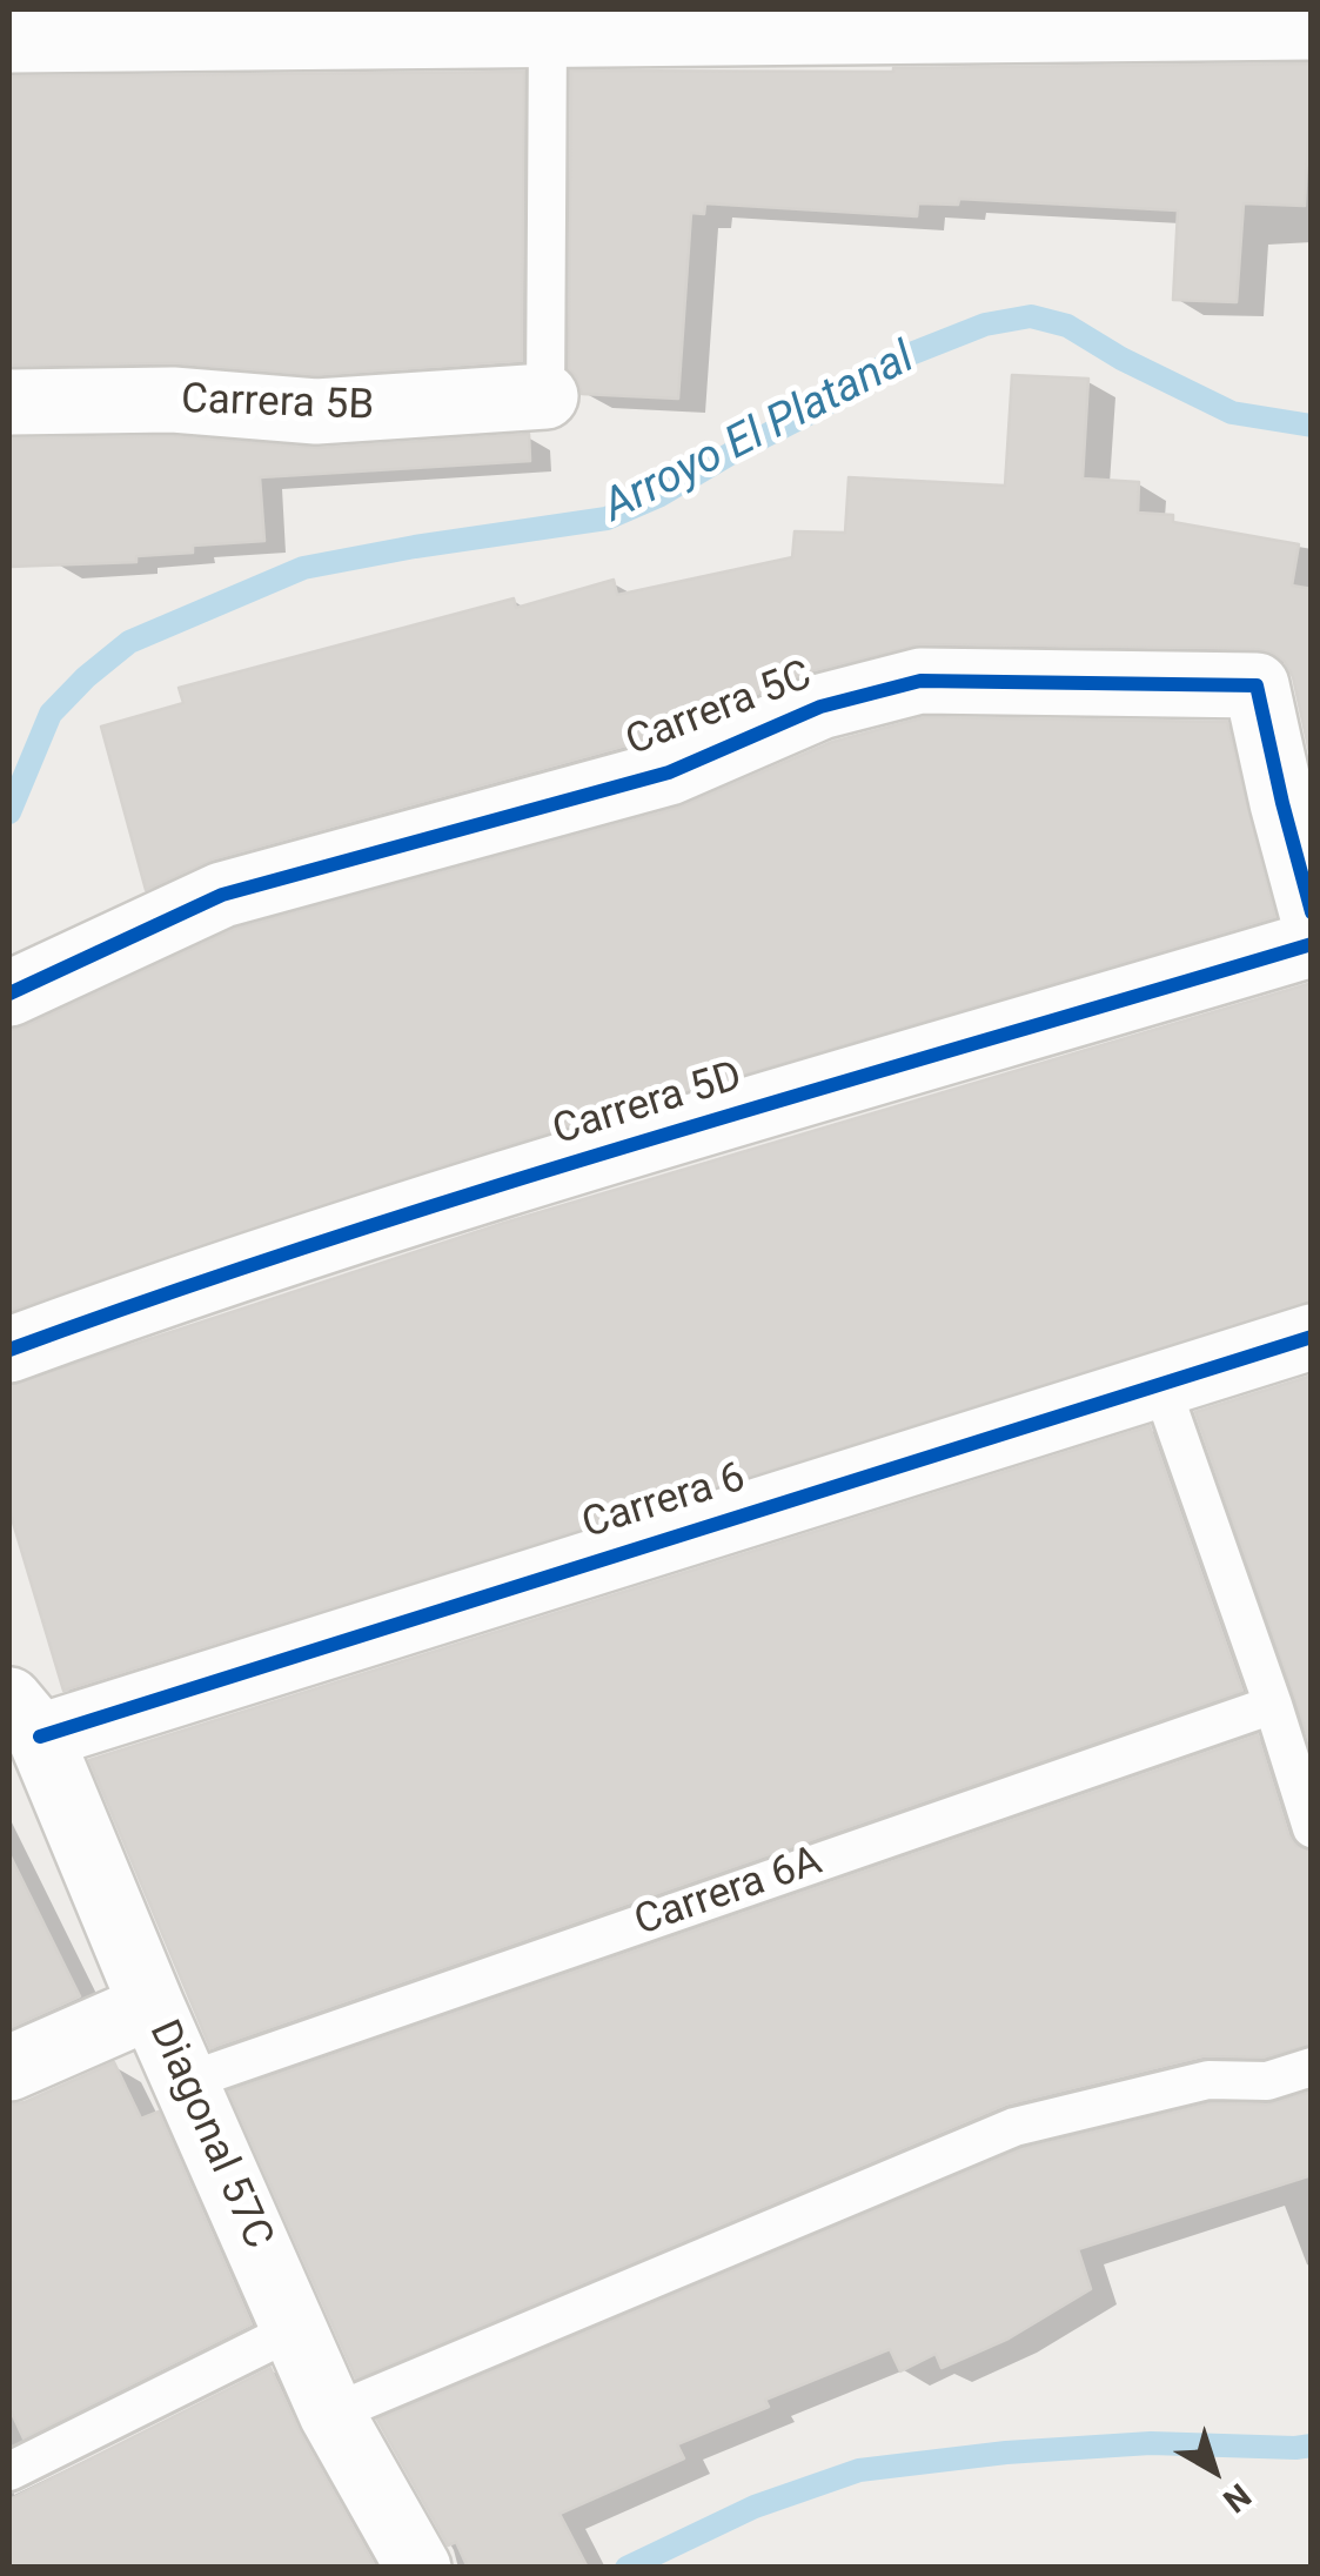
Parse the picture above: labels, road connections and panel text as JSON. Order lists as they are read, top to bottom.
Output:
{
  "streets": {
    "street": [
      "Carrera 5B",
      "Carrera 5C",
      "Carrera 5D",
      "Carrera 6",
      "Diagonal 57C"
    ],
    "lane": ["Carrera 6A"]
  },
  "crossings": [
    ["Carrera 6", "Diagonal 57C"],
    ["Carrera 6A", "Diagonal 57C"]
  ],
  "water": ["Arroyo El Platanal"],
  "north": "bottom right"
}
